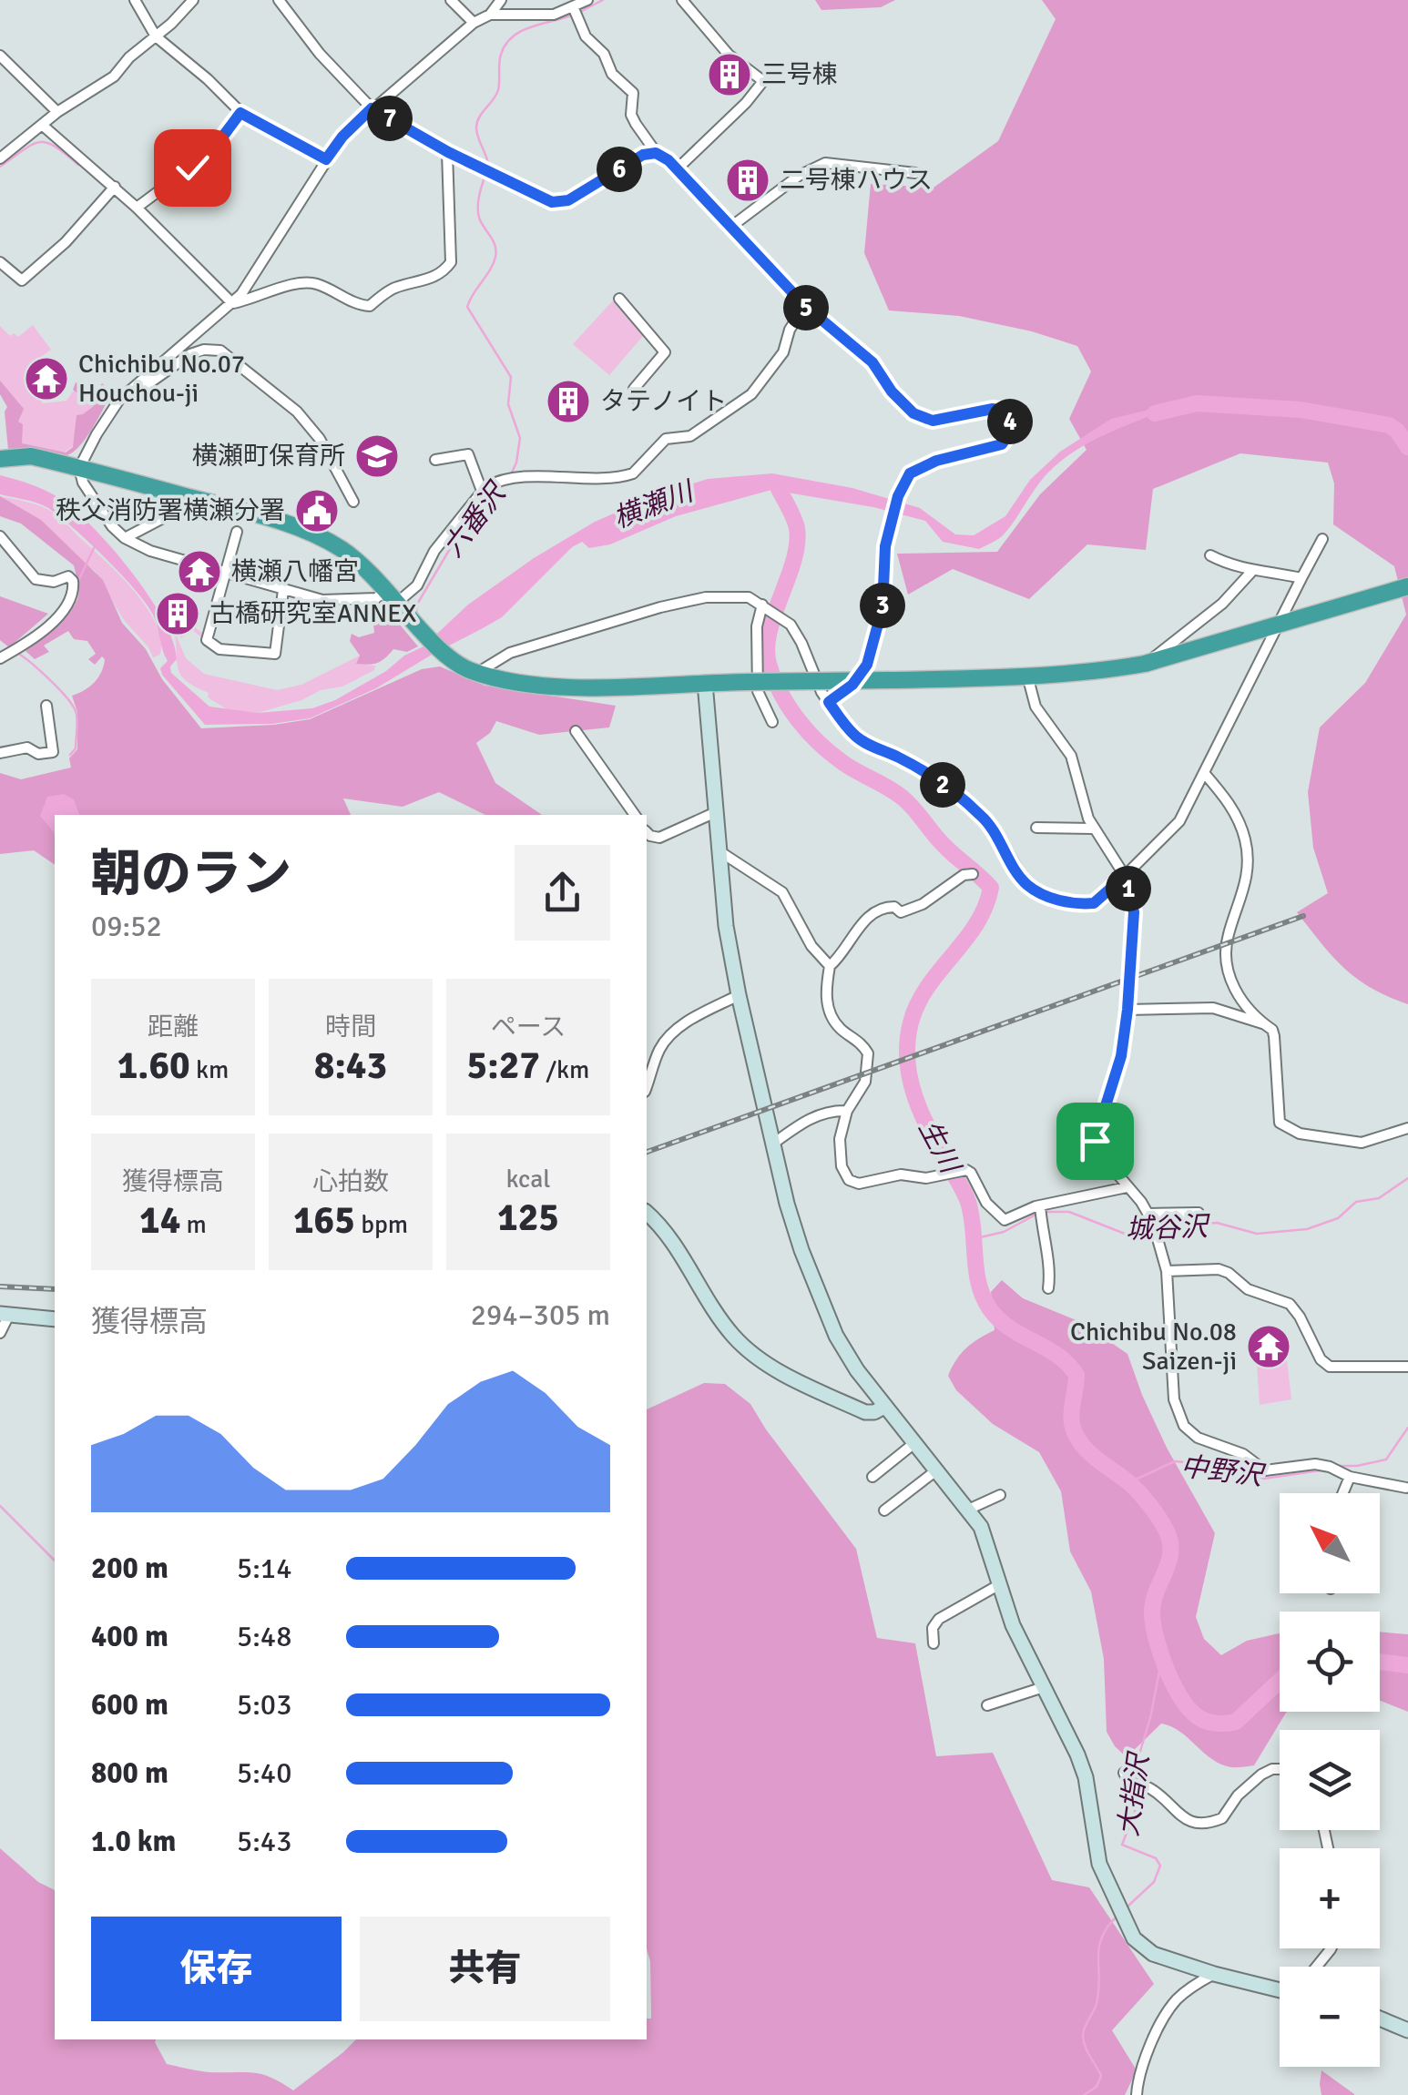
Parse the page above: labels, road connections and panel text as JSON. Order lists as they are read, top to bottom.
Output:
{
  "water": [
    "横瀬川",
    "六番沢",
    "生川",
    "城谷沢",
    "中野沢",
    "大指沢"
  ],
  "places": {
    "building": [
      "三号棟",
      "二号棟ハウス",
      "タテノイト",
      "古橋研究室ANNEX"
    ],
    "temple": ["Chichibu No.07 Houchou-ji", "横瀬八幡宮", "Chichibu No.08 Saizen-ji"],
    "school or university": ["横瀬町保育所"],
    "public building": ["秩父消防署横瀬分署"]
  },
  "north": "top left",
  "page": {
    "pins": [
      "7",
      "6",
      "5",
      "4",
      "3",
      "2",
      "1"
    ],
    "heading": ["朝のラン", "09:52"],
    "stats": [
      ["距離", "1.60 km"],
      ["時間", "8:43"],
      ["ペース", "5:27 /km"],
      ["獲得標高", "14 m"],
      ["心拍数", "165 bpm"],
      ["kcal", "125"]
    ],
    "chart": ["獲得標高", "294–305 m"],
    "map_buttons": ["+", "−"],
    "list": [
      {
        "name": "200 m",
        "note": "5:14"
      },
      {
        "name": "400 m",
        "note": "5:48"
      },
      {
        "name": "600 m",
        "note": "5:03"
      },
      {
        "name": "800 m",
        "note": "5:40"
      },
      {
        "name": "1.0 km",
        "note": "5:43"
      }
    ],
    "buttons": ["保存", "共有"]
  }
}
